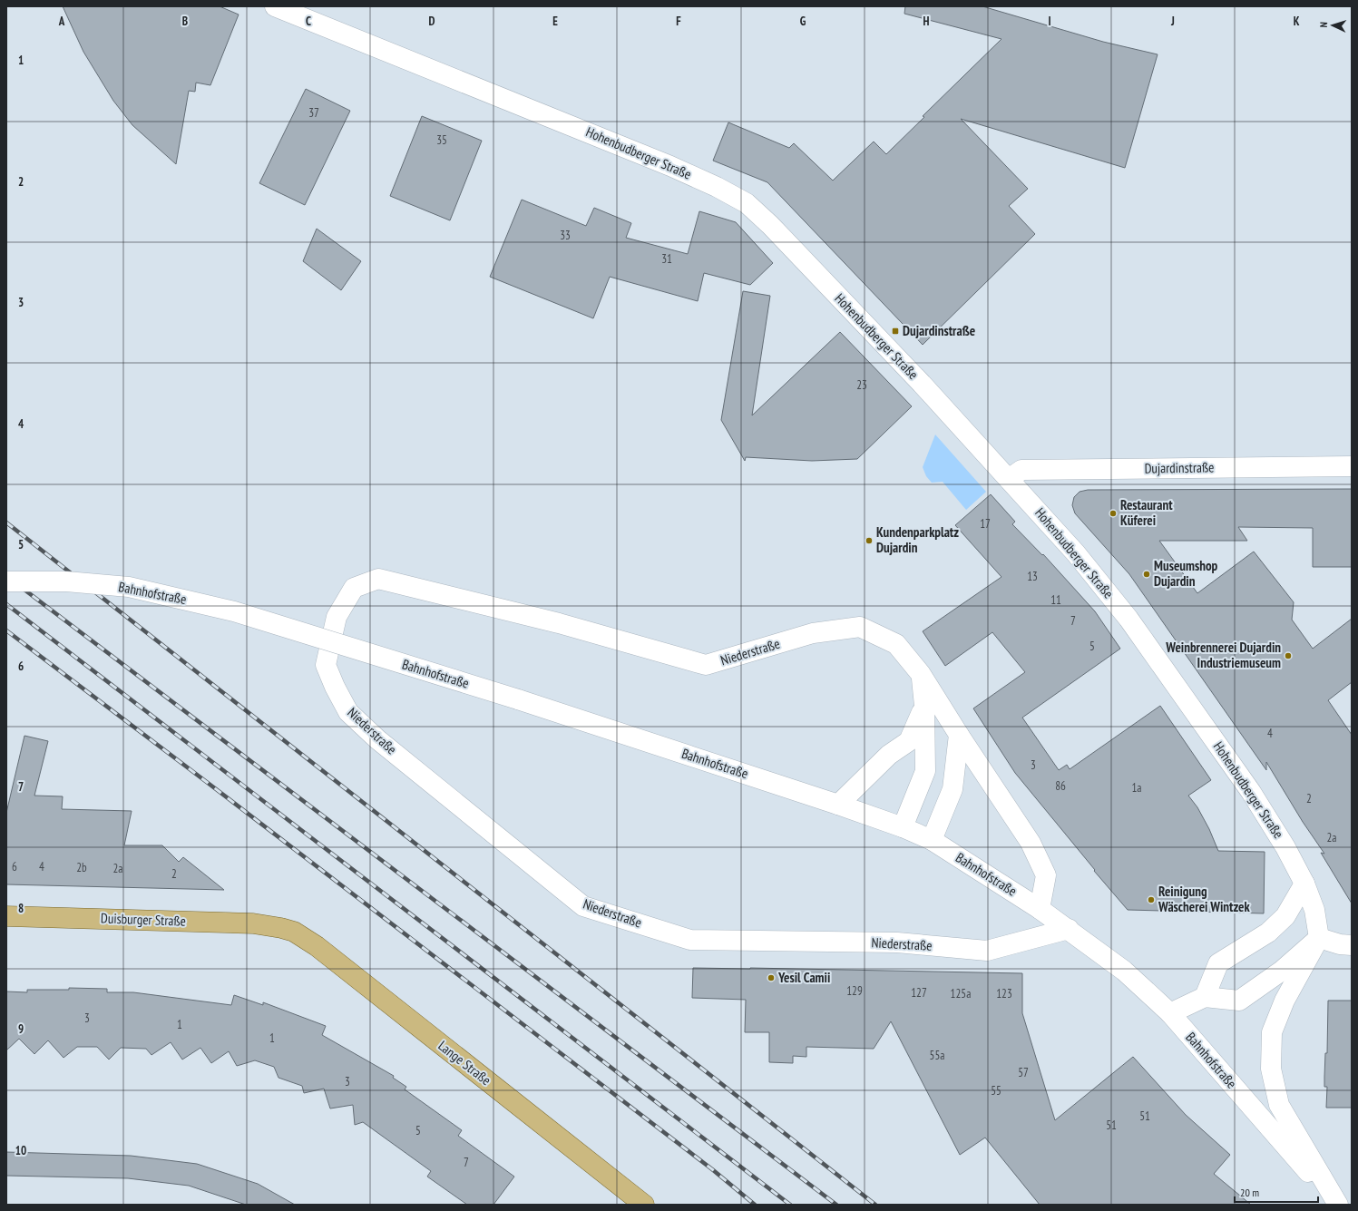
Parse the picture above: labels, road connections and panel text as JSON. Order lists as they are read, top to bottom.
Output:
{
  "streets": {
    "main road": ["Duisburger Straße", "Lange Straße"],
    "street": [
      "Hohenbudberger Straße",
      "Dujardinstraße",
      "Bahnhofstraße",
      "Niederstraße"
    ]
  },
  "crossings": [
    ["Hohenbudberger Straße", "Dujardinstraße"],
    ["Bahnhofstraße", "Niederstraße"],
    ["Duisburger Straße", "Lange Straße"]
  ],
  "places": {
    "transit": ["Dujardinstraße"],
    "other": [
      "Restaurant Küferei",
      "Kundenparkplatz Dujardin",
      "Museumshop Dujardin",
      "Weinbrennerei Dujardin Industriemuseum",
      "Reinigung Wäscherei Wintzek",
      "Yesil Camii"
    ]
  },
  "house_numbers": [
    "37",
    "35",
    "33",
    "31",
    "23",
    "17",
    "13",
    "11",
    "7",
    "5",
    "4",
    "3",
    "86",
    "1a",
    "2",
    "2a",
    "6",
    "4",
    "2b",
    "2a",
    "2",
    "129",
    "127",
    "125a",
    "123",
    "3",
    "1",
    "1",
    "55a",
    "57",
    "3",
    "55",
    "51",
    "51",
    "5",
    "7"
  ],
  "scale_bar": "20 m",
  "north": "left",
  "grid": {
    "columns": [
      "A",
      "B",
      "C",
      "D",
      "E",
      "F",
      "G",
      "H",
      "I",
      "J",
      "K"
    ],
    "rows": [
      "1",
      "2",
      "3",
      "4",
      "5",
      "6",
      "7",
      "8",
      "9",
      "10"
    ]
  }
}
